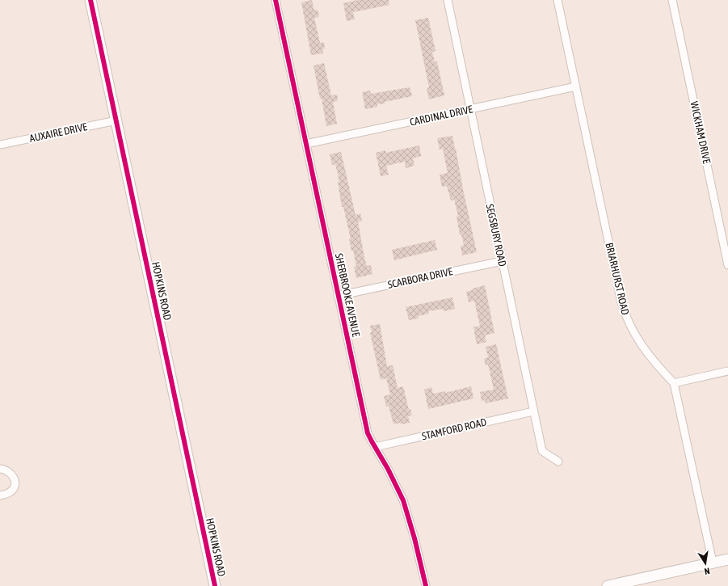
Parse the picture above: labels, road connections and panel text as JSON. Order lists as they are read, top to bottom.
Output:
{
  "streets": {
    "street": [
      "CARDINAL DRIVE",
      "AUXAIRE DRIVE",
      "WICKHAM DRIVE",
      "SEGSBURY ROAD",
      "SCARBORA DRIVE",
      "BRIARHURST ROAD",
      "HOPKINS ROAD",
      "SHERBROOKE AVENUE",
      "STAMFORD ROAD"
    ]
  },
  "crossings": [
    ["CARDINAL DRIVE", "SEGSBURY ROAD"],
    ["CARDINAL DRIVE", "BRIARHURST ROAD"],
    ["CARDINAL DRIVE", "SHERBROOKE AVENUE"],
    ["AUXAIRE DRIVE", "HOPKINS ROAD"],
    ["SEGSBURY ROAD", "SCARBORA DRIVE"],
    ["SEGSBURY ROAD", "STAMFORD ROAD"],
    ["SCARBORA DRIVE", "SHERBROOKE AVENUE"],
    ["SHERBROOKE AVENUE", "STAMFORD ROAD"]
  ],
  "north": "bottom"
}
